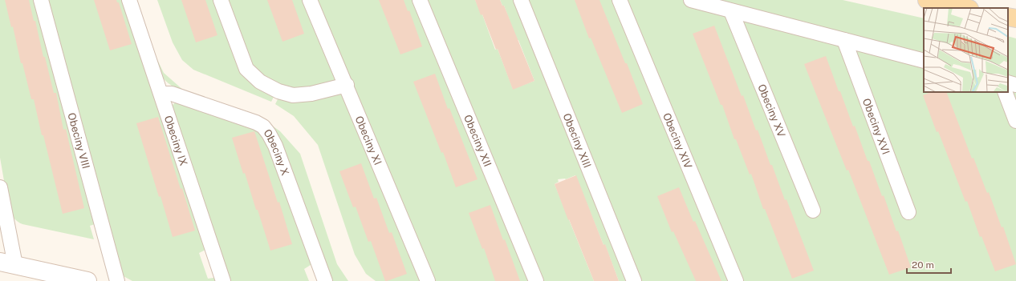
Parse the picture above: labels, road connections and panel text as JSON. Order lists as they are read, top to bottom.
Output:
{
  "streets": {
    "street": [
      "Obeciny XV",
      "Obeciny XVI",
      "Obeciny VIII",
      "Obeciny IX",
      "Obeciny XI",
      "Obeciny XII",
      "Obeciny XIII",
      "Obeciny XIV",
      "Obeciny X"
    ]
  },
  "crossings": [
    ["Obeciny IX", "Obeciny X"]
  ],
  "scale_bar": "20 m"
}
